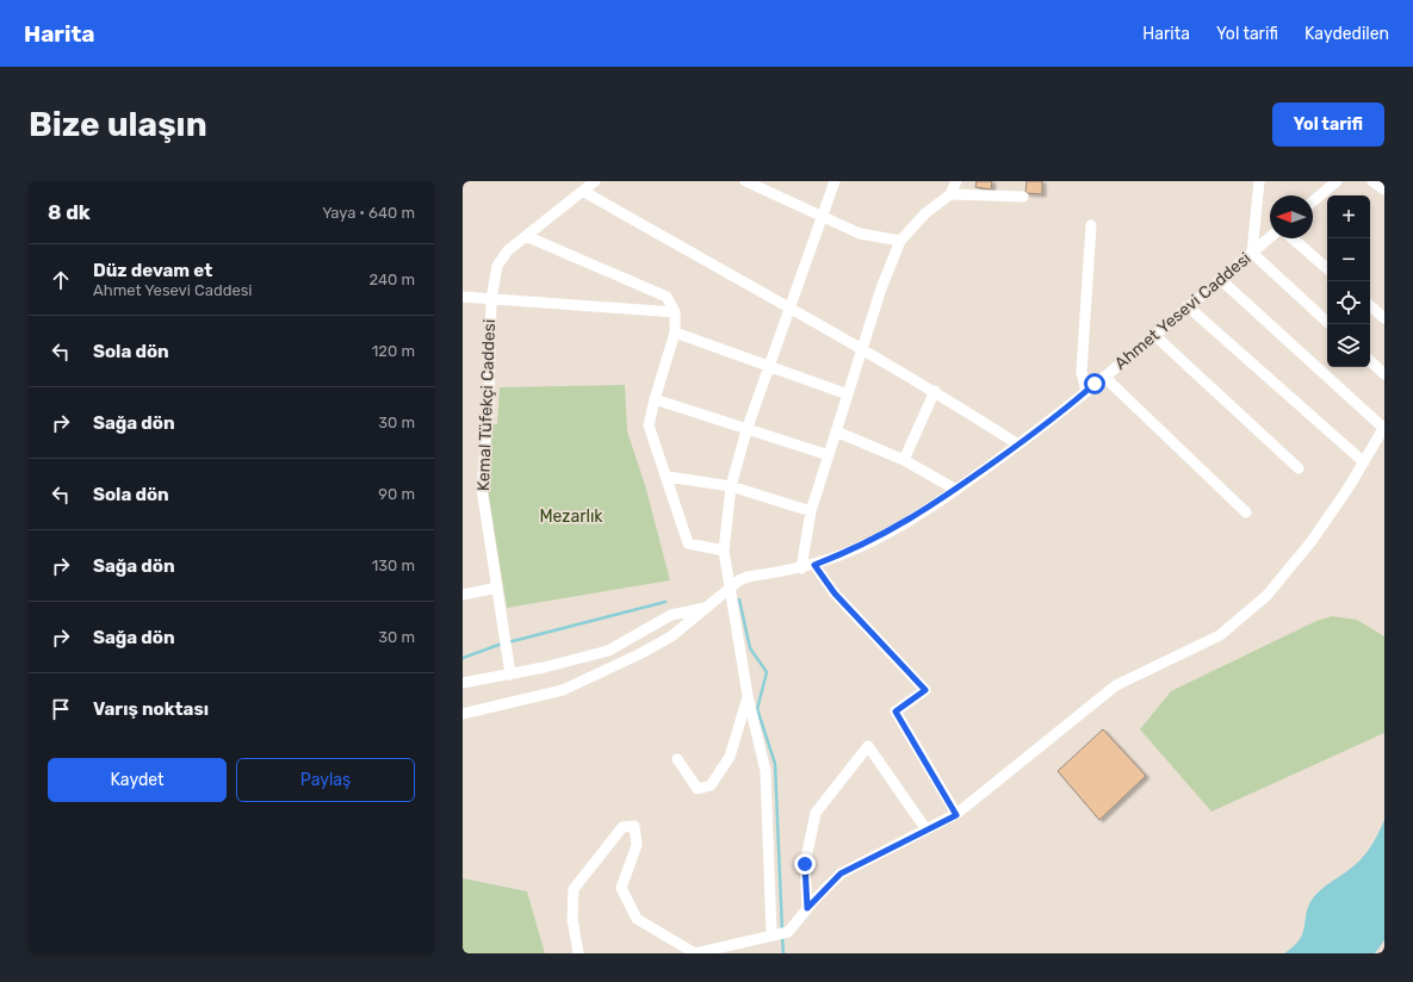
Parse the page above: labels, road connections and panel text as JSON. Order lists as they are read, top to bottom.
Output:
{
  "streets": {
    "street": ["Ahmet Yesevi Caddesi", "Kemal Tüfekçi Caddesi"]
  },
  "parks": ["Mezarlık"],
  "north": "left",
  "page": {
    "header": "Harita",
    "nav": ["Harita", "Yol tarifi", "Kaydedilen"],
    "buttons": [
      "Yol tarifi",
      ["Kaydet", "Paylaş"]
    ],
    "title": "Bize ulaşın",
    "heading": ["8 dk", "Yaya · 640 m"],
    "map_buttons": ["+", "−"],
    "list": [
      ["Düz devam et", "Ahmet Yesevi Caddesi", "240 m"],
      ["Sola dön", "120 m"],
      ["Sağa dön", "30 m"],
      ["Sola dön", "90 m"],
      ["Sağa dön", "130 m"],
      ["Sağa dön", "30 m"],
      "Varış noktası"
    ]
  }
}
